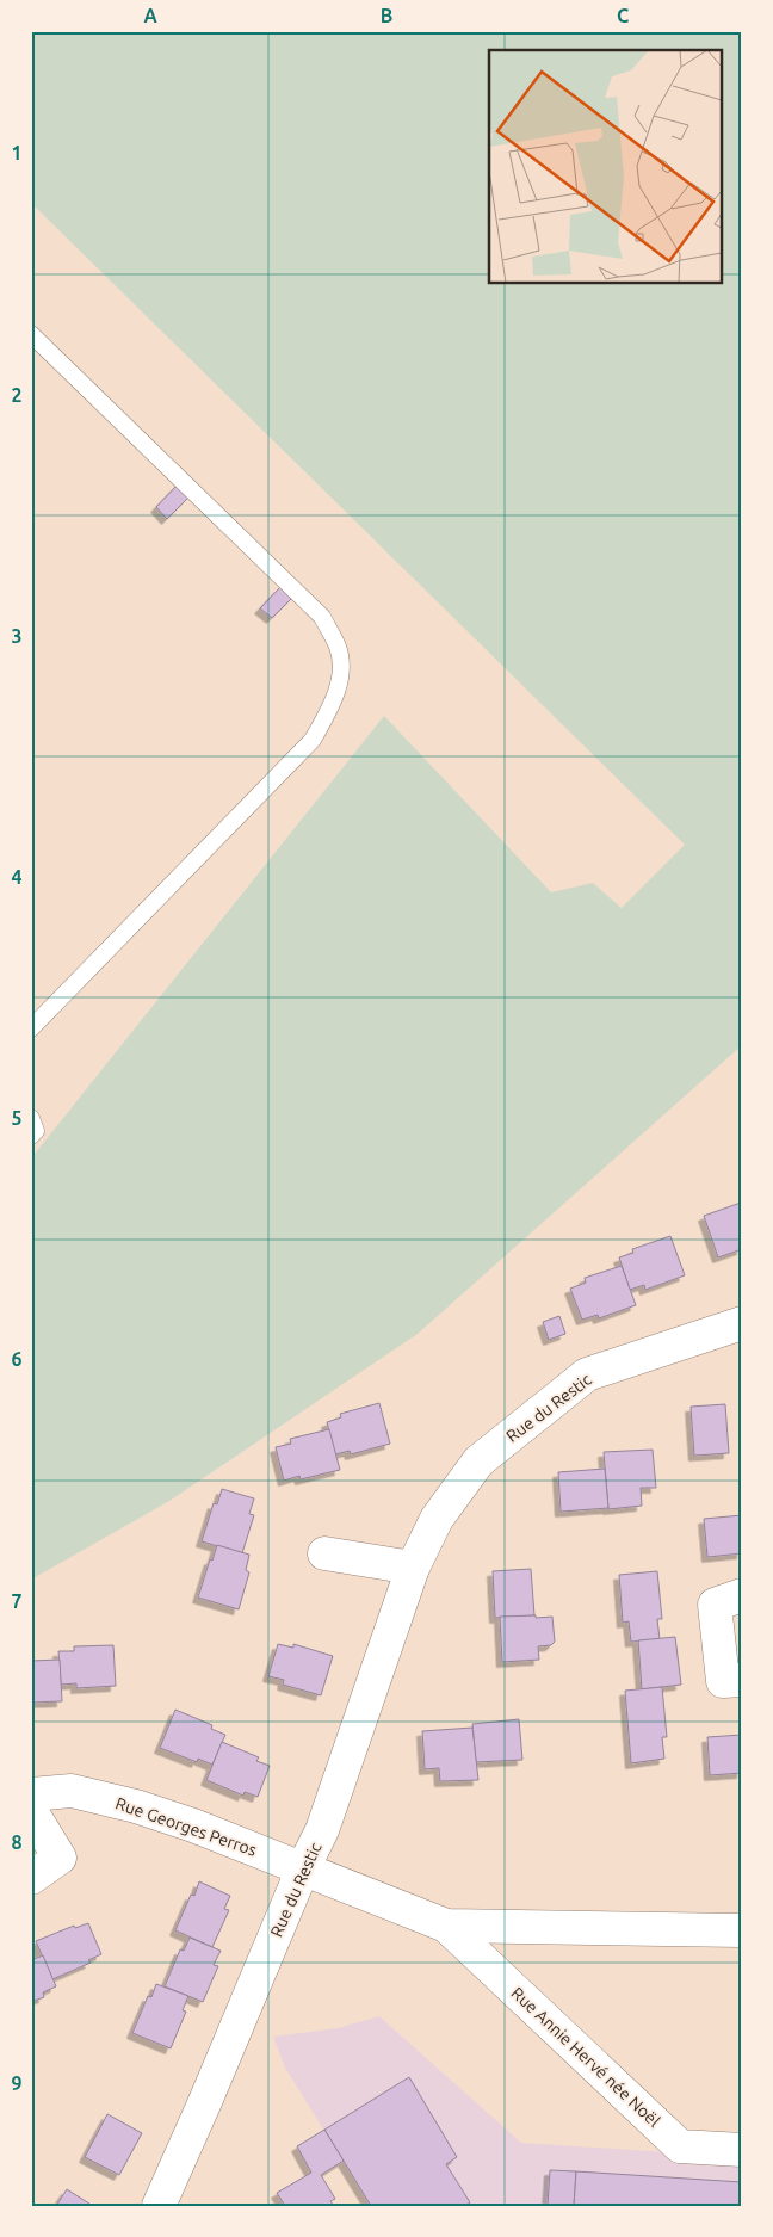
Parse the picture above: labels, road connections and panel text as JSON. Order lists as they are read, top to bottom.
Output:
{
  "streets": {
    "street": ["Rue du Restic", "Rue Georges Perros", "Rue Annie Hervé née Noël"]
  },
  "crossings": [
    ["Rue du Restic", "Rue Georges Perros"],
    ["Rue du Restic", "Rue Annie Hervé née Noël"],
    ["Rue Georges Perros", "Rue Annie Hervé née Noël"]
  ],
  "grid": {
    "columns": ["A", "B", "C"],
    "rows": [
      "1",
      "2",
      "3",
      "4",
      "5",
      "6",
      "7",
      "8",
      "9"
    ]
  }
}
